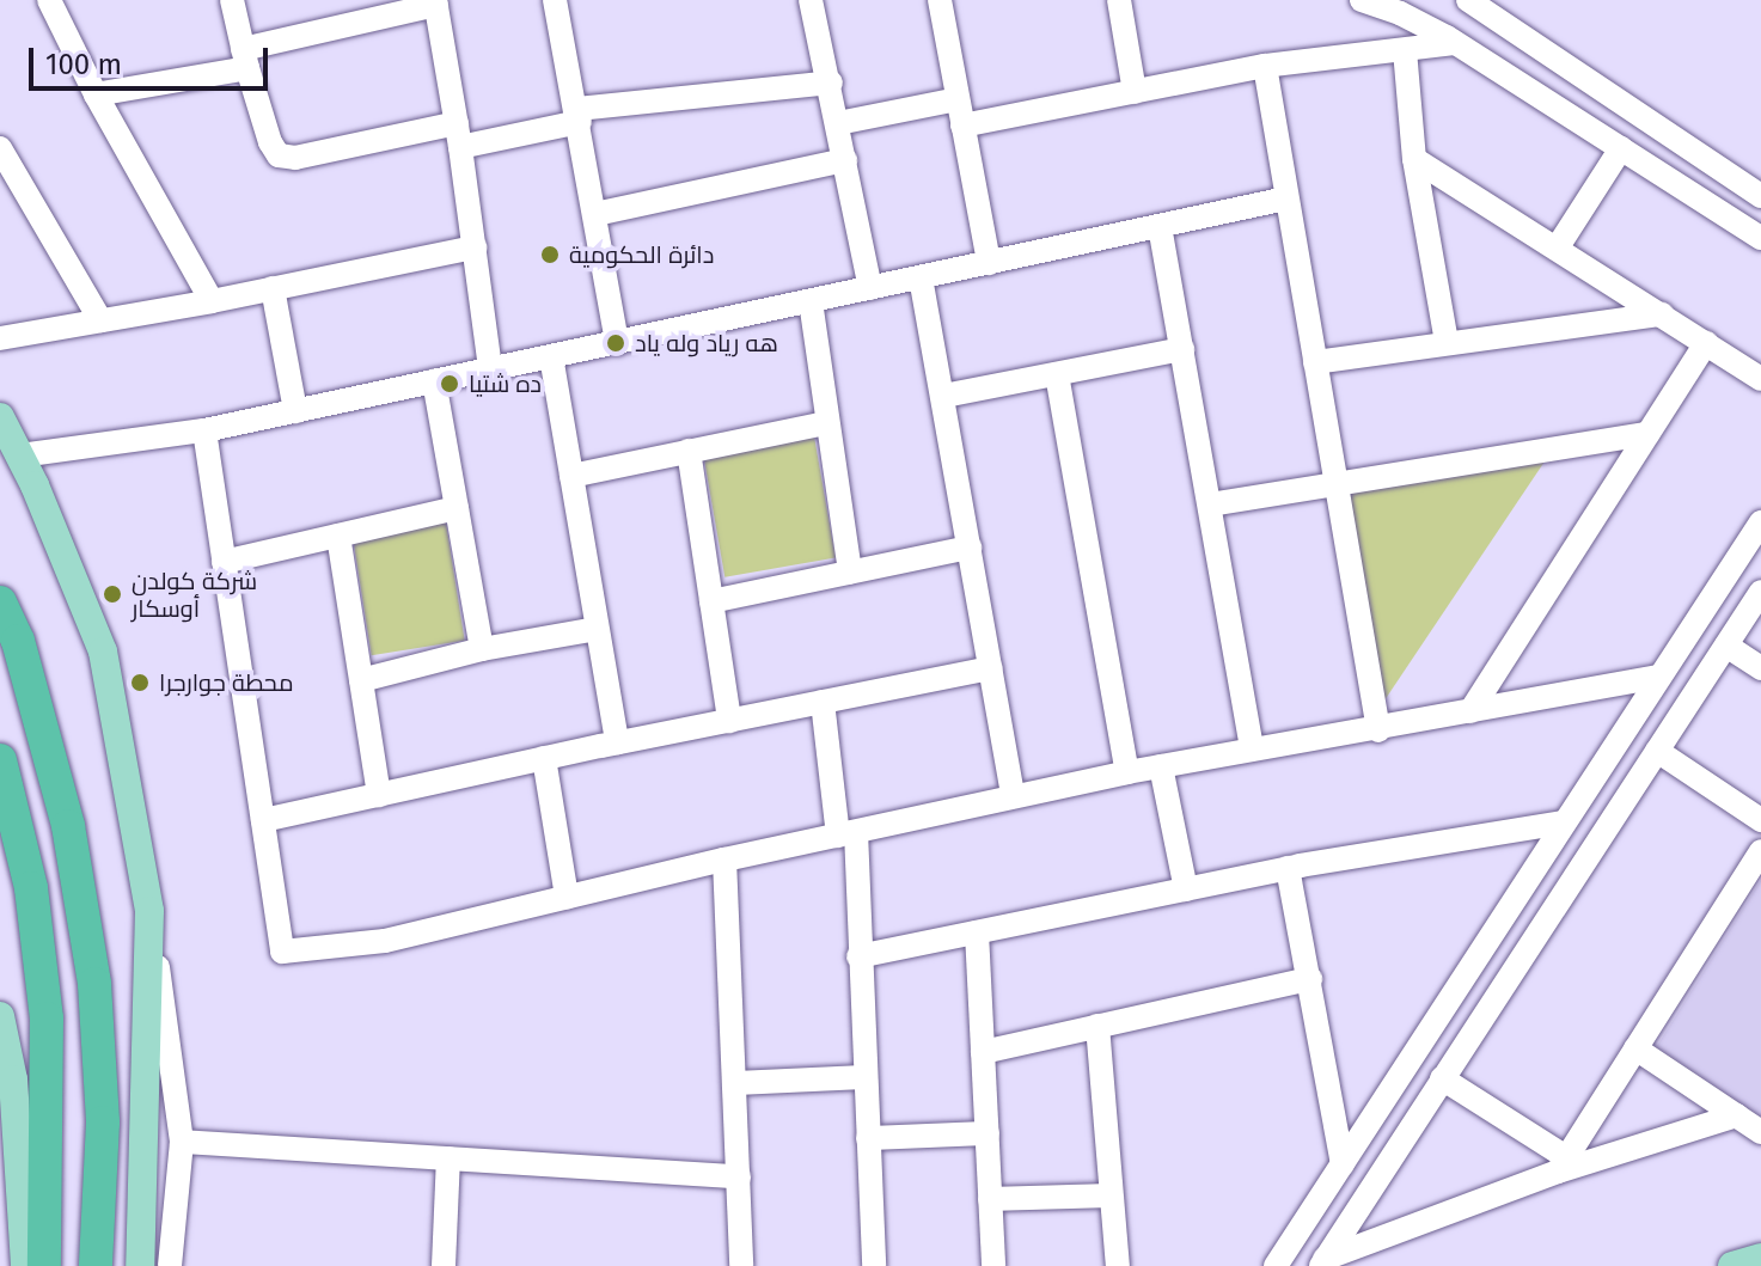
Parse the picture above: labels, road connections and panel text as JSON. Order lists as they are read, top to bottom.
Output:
{
  "places": [
    "دائرة الحكومية",
    "هه رياد وله ياد",
    "ده شتيا",
    "شرکة کولدن أوسکار",
    "محطة جوارجرا"
  ],
  "scale_bar": "100 m"
}
